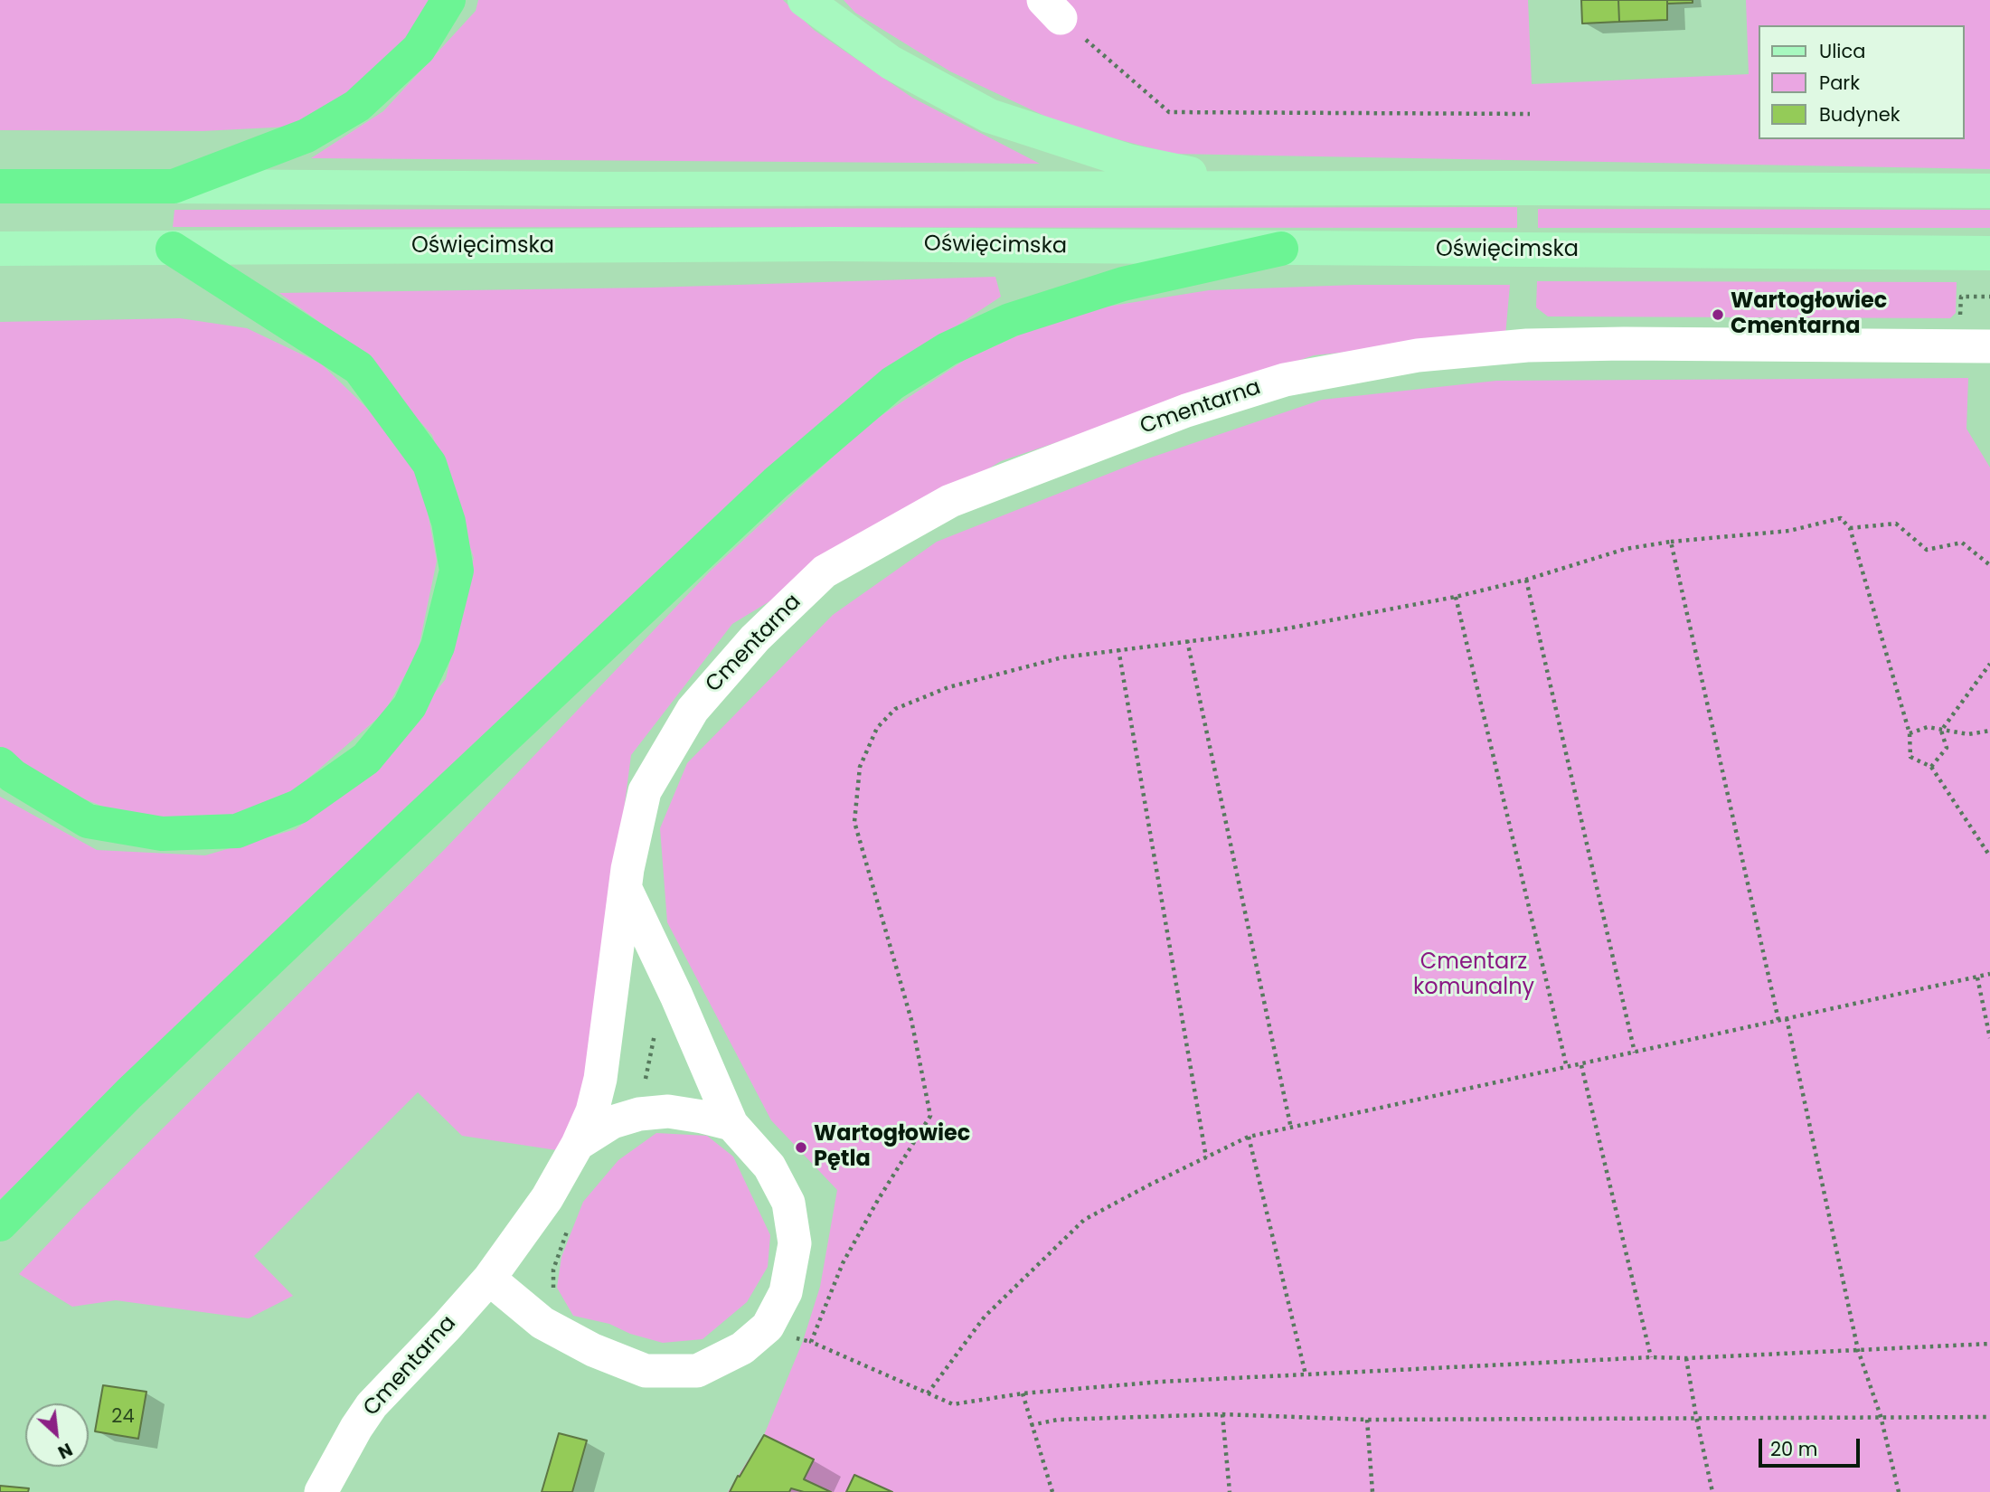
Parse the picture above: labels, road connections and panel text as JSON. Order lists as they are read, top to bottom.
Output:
{
  "streets": {
    "main road": ["Oświęcimska"],
    "street": ["Cmentarna"]
  },
  "parks": ["Cmentarz komunalny"],
  "places": ["Wartogłowiec Cmentarna", "Wartogłowiec Pętla"],
  "house_numbers": ["24"],
  "legend": ["Ulica", "Park", "Budynek"],
  "scale_bar": "20 m",
  "north": "bottom right"
}
